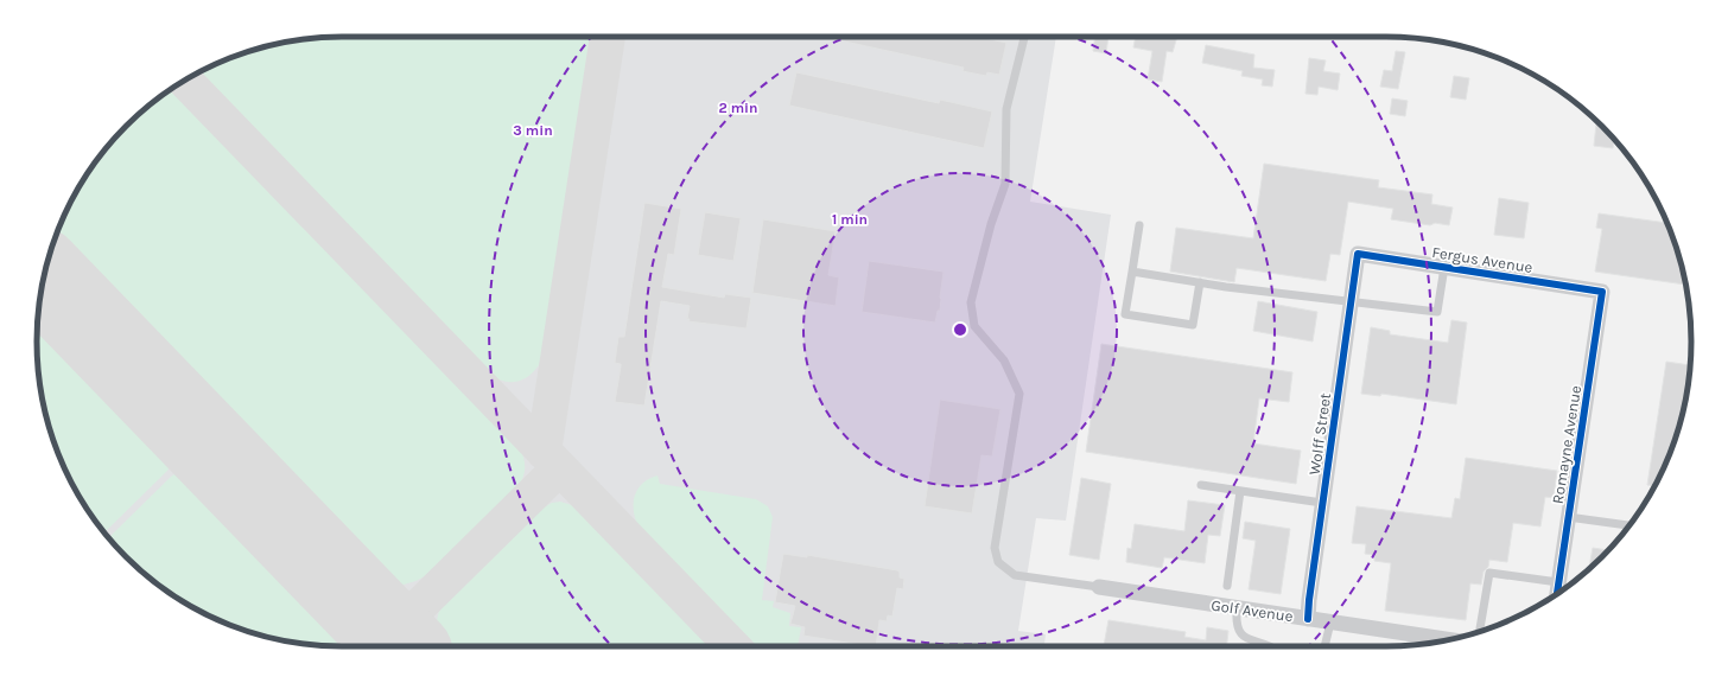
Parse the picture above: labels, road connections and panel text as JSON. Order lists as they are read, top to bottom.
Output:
{
  "streets": {
    "street": [
      "Fergus Avenue",
      "Wolff Street",
      "Romayne Avenue",
      "Golf Avenue"
    ]
  },
  "crossings": [
    ["Fergus Avenue", "Wolff Street"],
    ["Fergus Avenue", "Romayne Avenue"],
    ["Wolff Street", "Golf Avenue"]
  ],
  "rings": ["2 min", "3 min", "1 min"]
}
